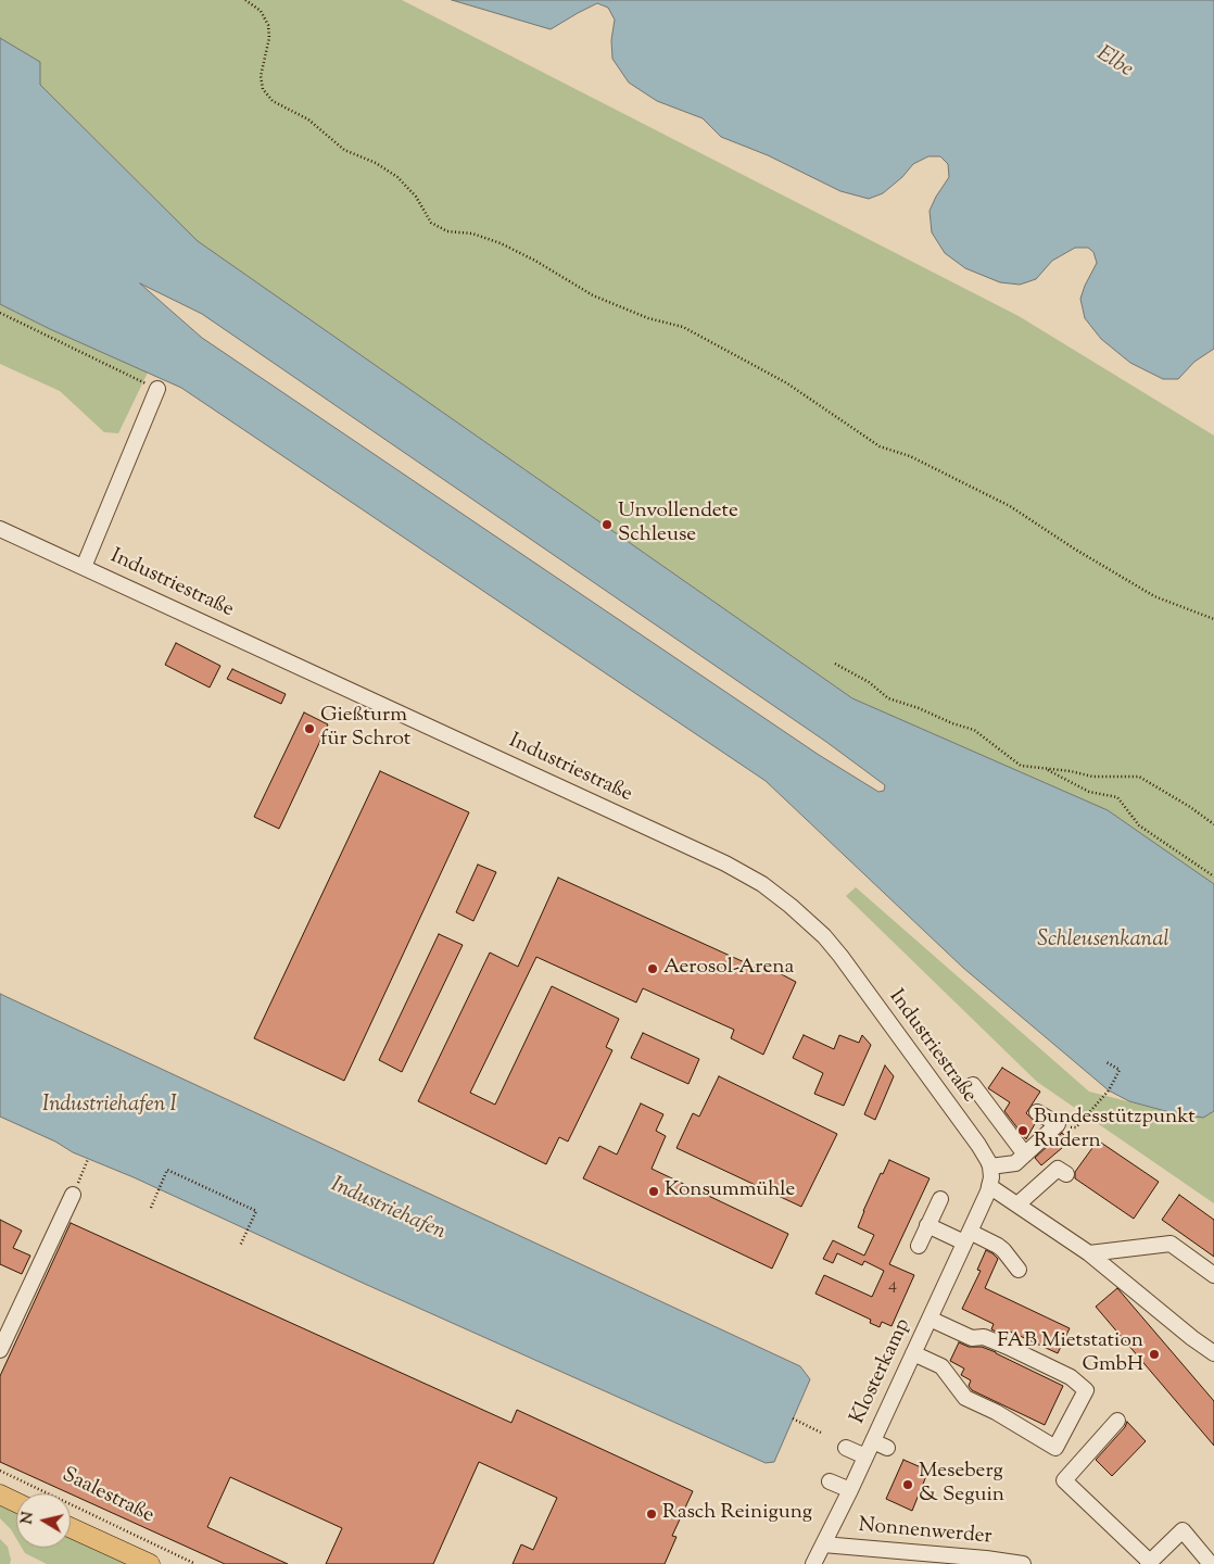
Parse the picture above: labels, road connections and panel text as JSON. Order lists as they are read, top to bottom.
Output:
{
  "streets": {
    "main road": ["Saalestraße"],
    "street": ["Industriestraße", "Klosterkamp", "Nonnenwerder"]
  },
  "crossings": [
    ["Klosterkamp", "Nonnenwerder"]
  ],
  "water": [
    "Elbe",
    "Schleusenkanal",
    "Industriehafen I",
    "Industriehafen"
  ],
  "places": [
    "Unvollendete Schleuse",
    "Gießturm für Schrot",
    "Aerosol-Arena",
    "Bundesstützpunkt Rudern",
    "Konsummühle",
    "FAB Mietstation GmbH",
    "Meseberg & Seguin",
    "Rasch Reinigung"
  ],
  "house_numbers": ["4"],
  "north": "left"
}
